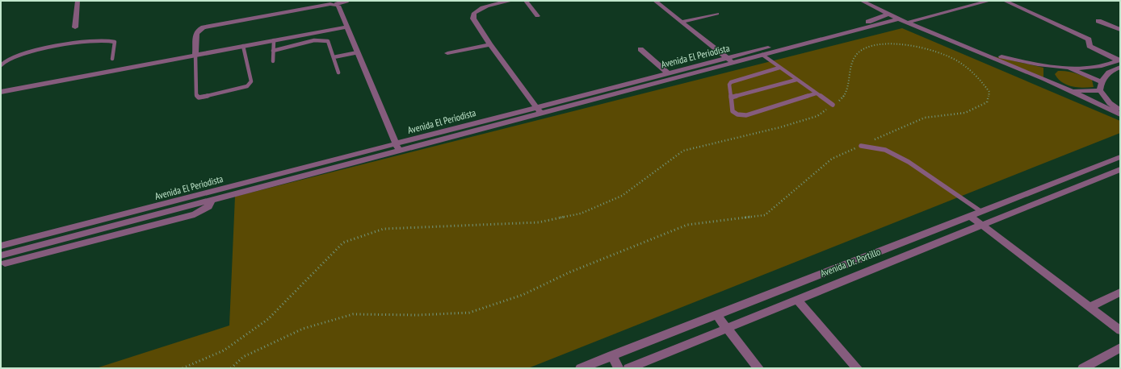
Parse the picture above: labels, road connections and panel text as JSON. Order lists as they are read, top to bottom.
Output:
{
  "streets": {
    "street": ["Avenida El Periodista", "Avenida Dr. Portillo"]
  }
}
